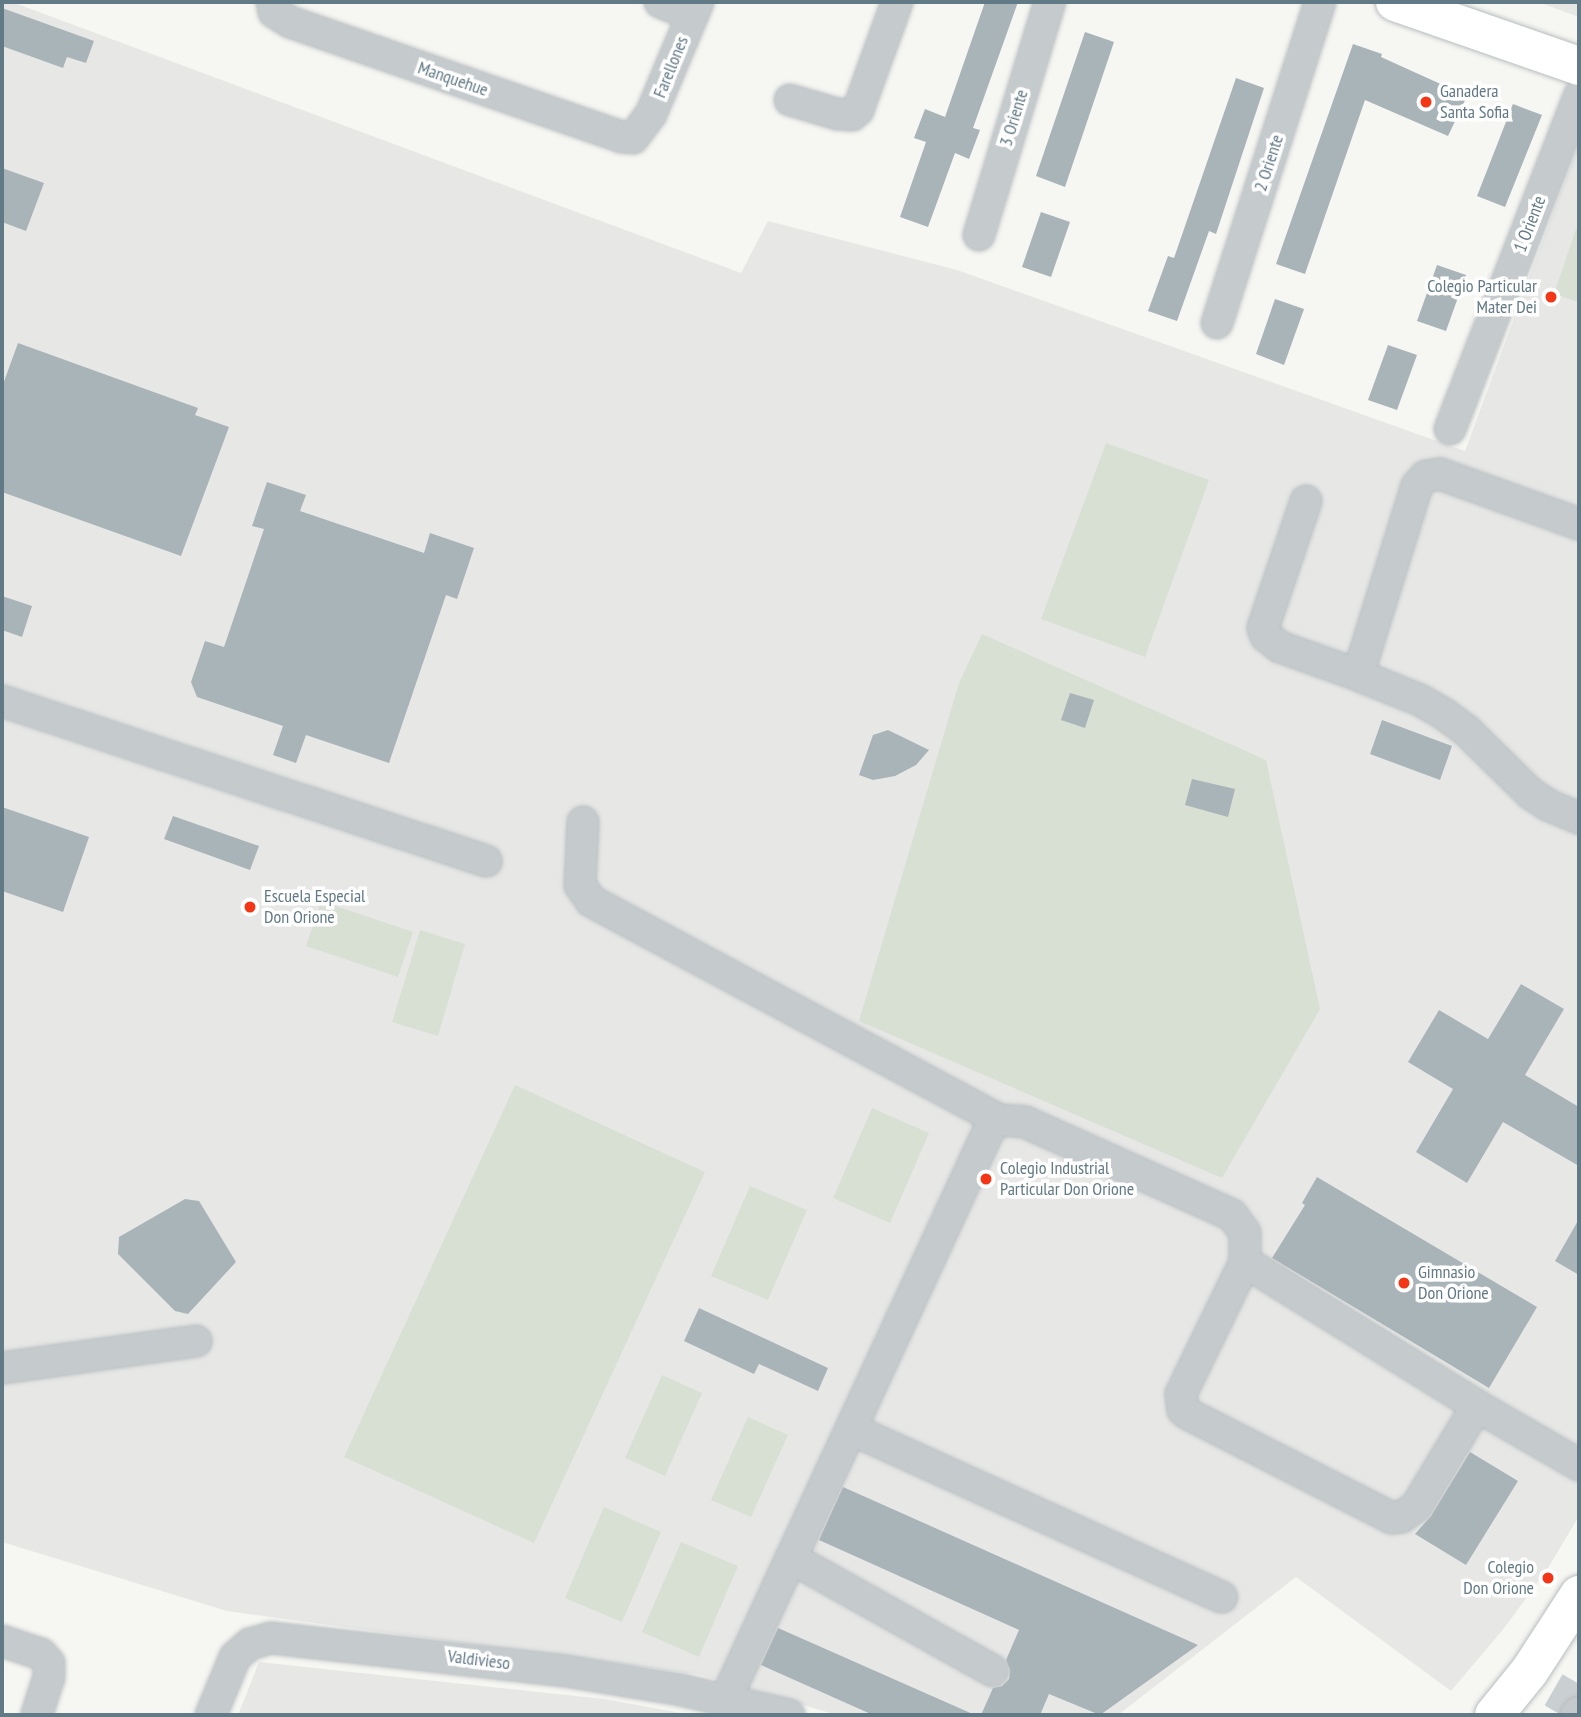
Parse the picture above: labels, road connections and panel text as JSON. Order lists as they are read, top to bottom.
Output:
{
  "streets": {
    "street": [
      "Farellones",
      "Manquehue",
      "3 Oriente",
      "2 Oriente",
      "1 Oriente",
      "Valdivieso"
    ]
  },
  "crossings": [
    ["Farellones", "Manquehue"]
  ],
  "places": [
    "Ganadera Santa Sofia",
    "Colegio Particular Mater Dei",
    "Escuela Especial Don Orione",
    "Colegio Industrial Particular Don Orione",
    "Gimnasio Don Orione",
    "Colegio Don Orione"
  ]
}
